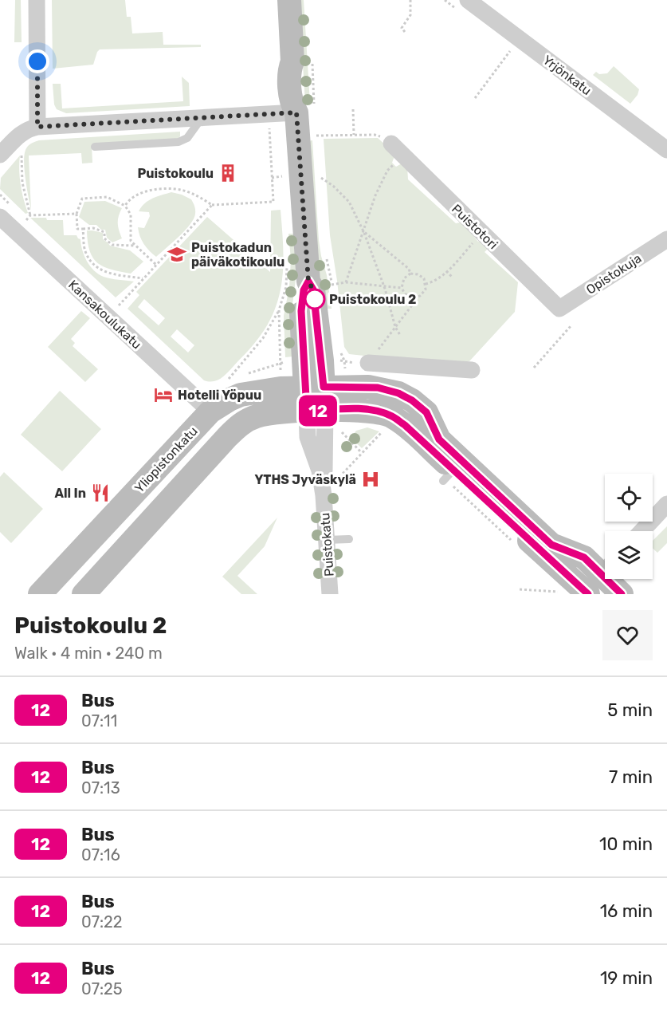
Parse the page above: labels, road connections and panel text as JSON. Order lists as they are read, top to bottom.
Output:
{
  "streets": {
    "main road": ["Yliopistonkatu", "Puistokatu"],
    "street": [
      "Yrjönkatu",
      "Puistotori",
      "Opistokuja",
      "Kansakoulukatu"
    ]
  },
  "crossings": [
    ["Puistotori", "Opistokuja"],
    ["Kansakoulukatu", "Yliopistonkatu"],
    ["Yliopistonkatu", "Puistokatu"]
  ],
  "places": {
    "building": ["Puistokoulu"],
    "school or university": ["Puistokadun päiväkotikoulu"],
    "other": ["Puistokoulu 2"],
    "hotel": ["Hotelli Yöpuu"],
    "hospital": ["YTHS Jyväskylä"],
    "restaurant": ["All In"]
  },
  "lines": ["bus line 12"],
  "page": {
    "on_map": "12",
    "heading": ["Puistokoulu 2", "Walk · 4 min · 240 m"],
    "list": [
      {
        "mark": "12",
        "name": "Bus",
        "note": "07:11",
        "value": "5 min"
      },
      {
        "mark": "12",
        "name": "Bus",
        "note": "07:13",
        "value": "7 min"
      },
      {
        "mark": "12",
        "name": "Bus",
        "note": "07:16",
        "value": "10 min"
      },
      {
        "mark": "12",
        "name": "Bus",
        "note": "07:22",
        "value": "16 min"
      },
      {
        "mark": "12",
        "name": "Bus",
        "note": "07:25",
        "value": "19 min"
      }
    ]
  }
}
